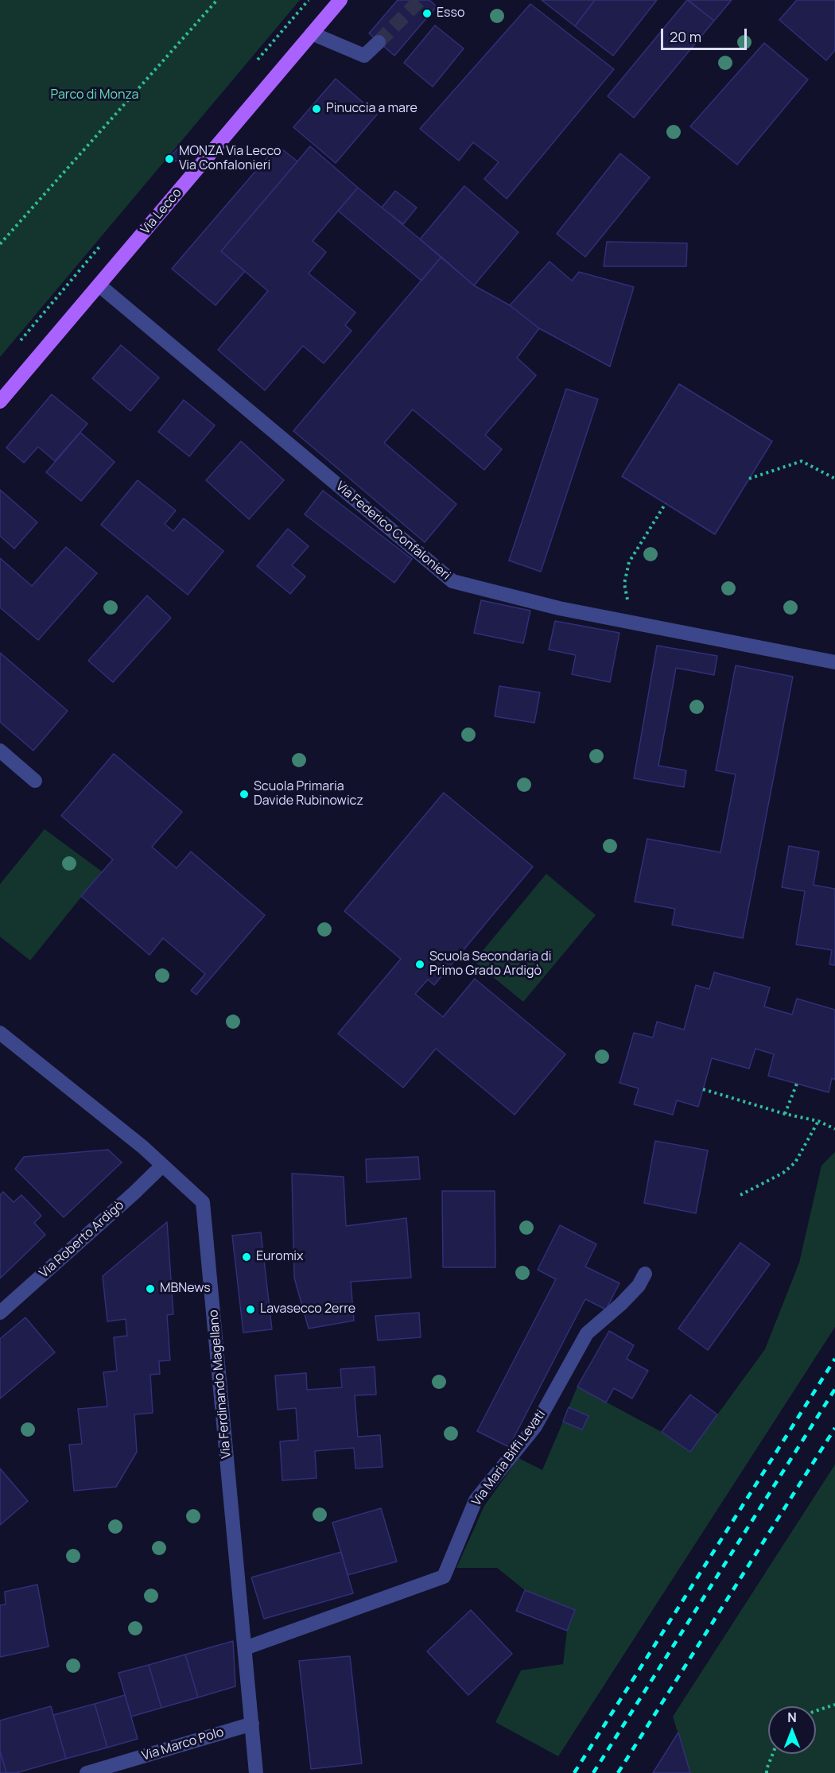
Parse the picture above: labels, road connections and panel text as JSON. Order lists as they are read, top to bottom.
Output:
{
  "streets": {
    "main road": ["Via Lecco"],
    "street": [
      "Via Federico Confalonieri",
      "Via Roberto Ardigò",
      "Via Ferdinando Magellano",
      "Via Maria Biffi Levati",
      "Via Marco Polo"
    ]
  },
  "crossings": [
    ["Via Lecco", "Via Federico Confalonieri"],
    ["Via Roberto Ardigò", "Via Ferdinando Magellano"],
    ["Via Ferdinando Magellano", "Via Maria Biffi Levati"],
    ["Via Ferdinando Magellano", "Via Marco Polo"]
  ],
  "parks": ["Parco di Monza"],
  "places": [
    "Esso",
    "Pinuccia a mare",
    "MONZA Via Lecco Via Confalonieri",
    "Scuola Primaria Davide Rubinowicz",
    "Scuola Secondaria di Primo Grado Ardigò",
    "Euromix",
    "MBNews",
    "Lavasecco 2erre"
  ],
  "scale_bar": "20 m",
  "north": "top"
}
